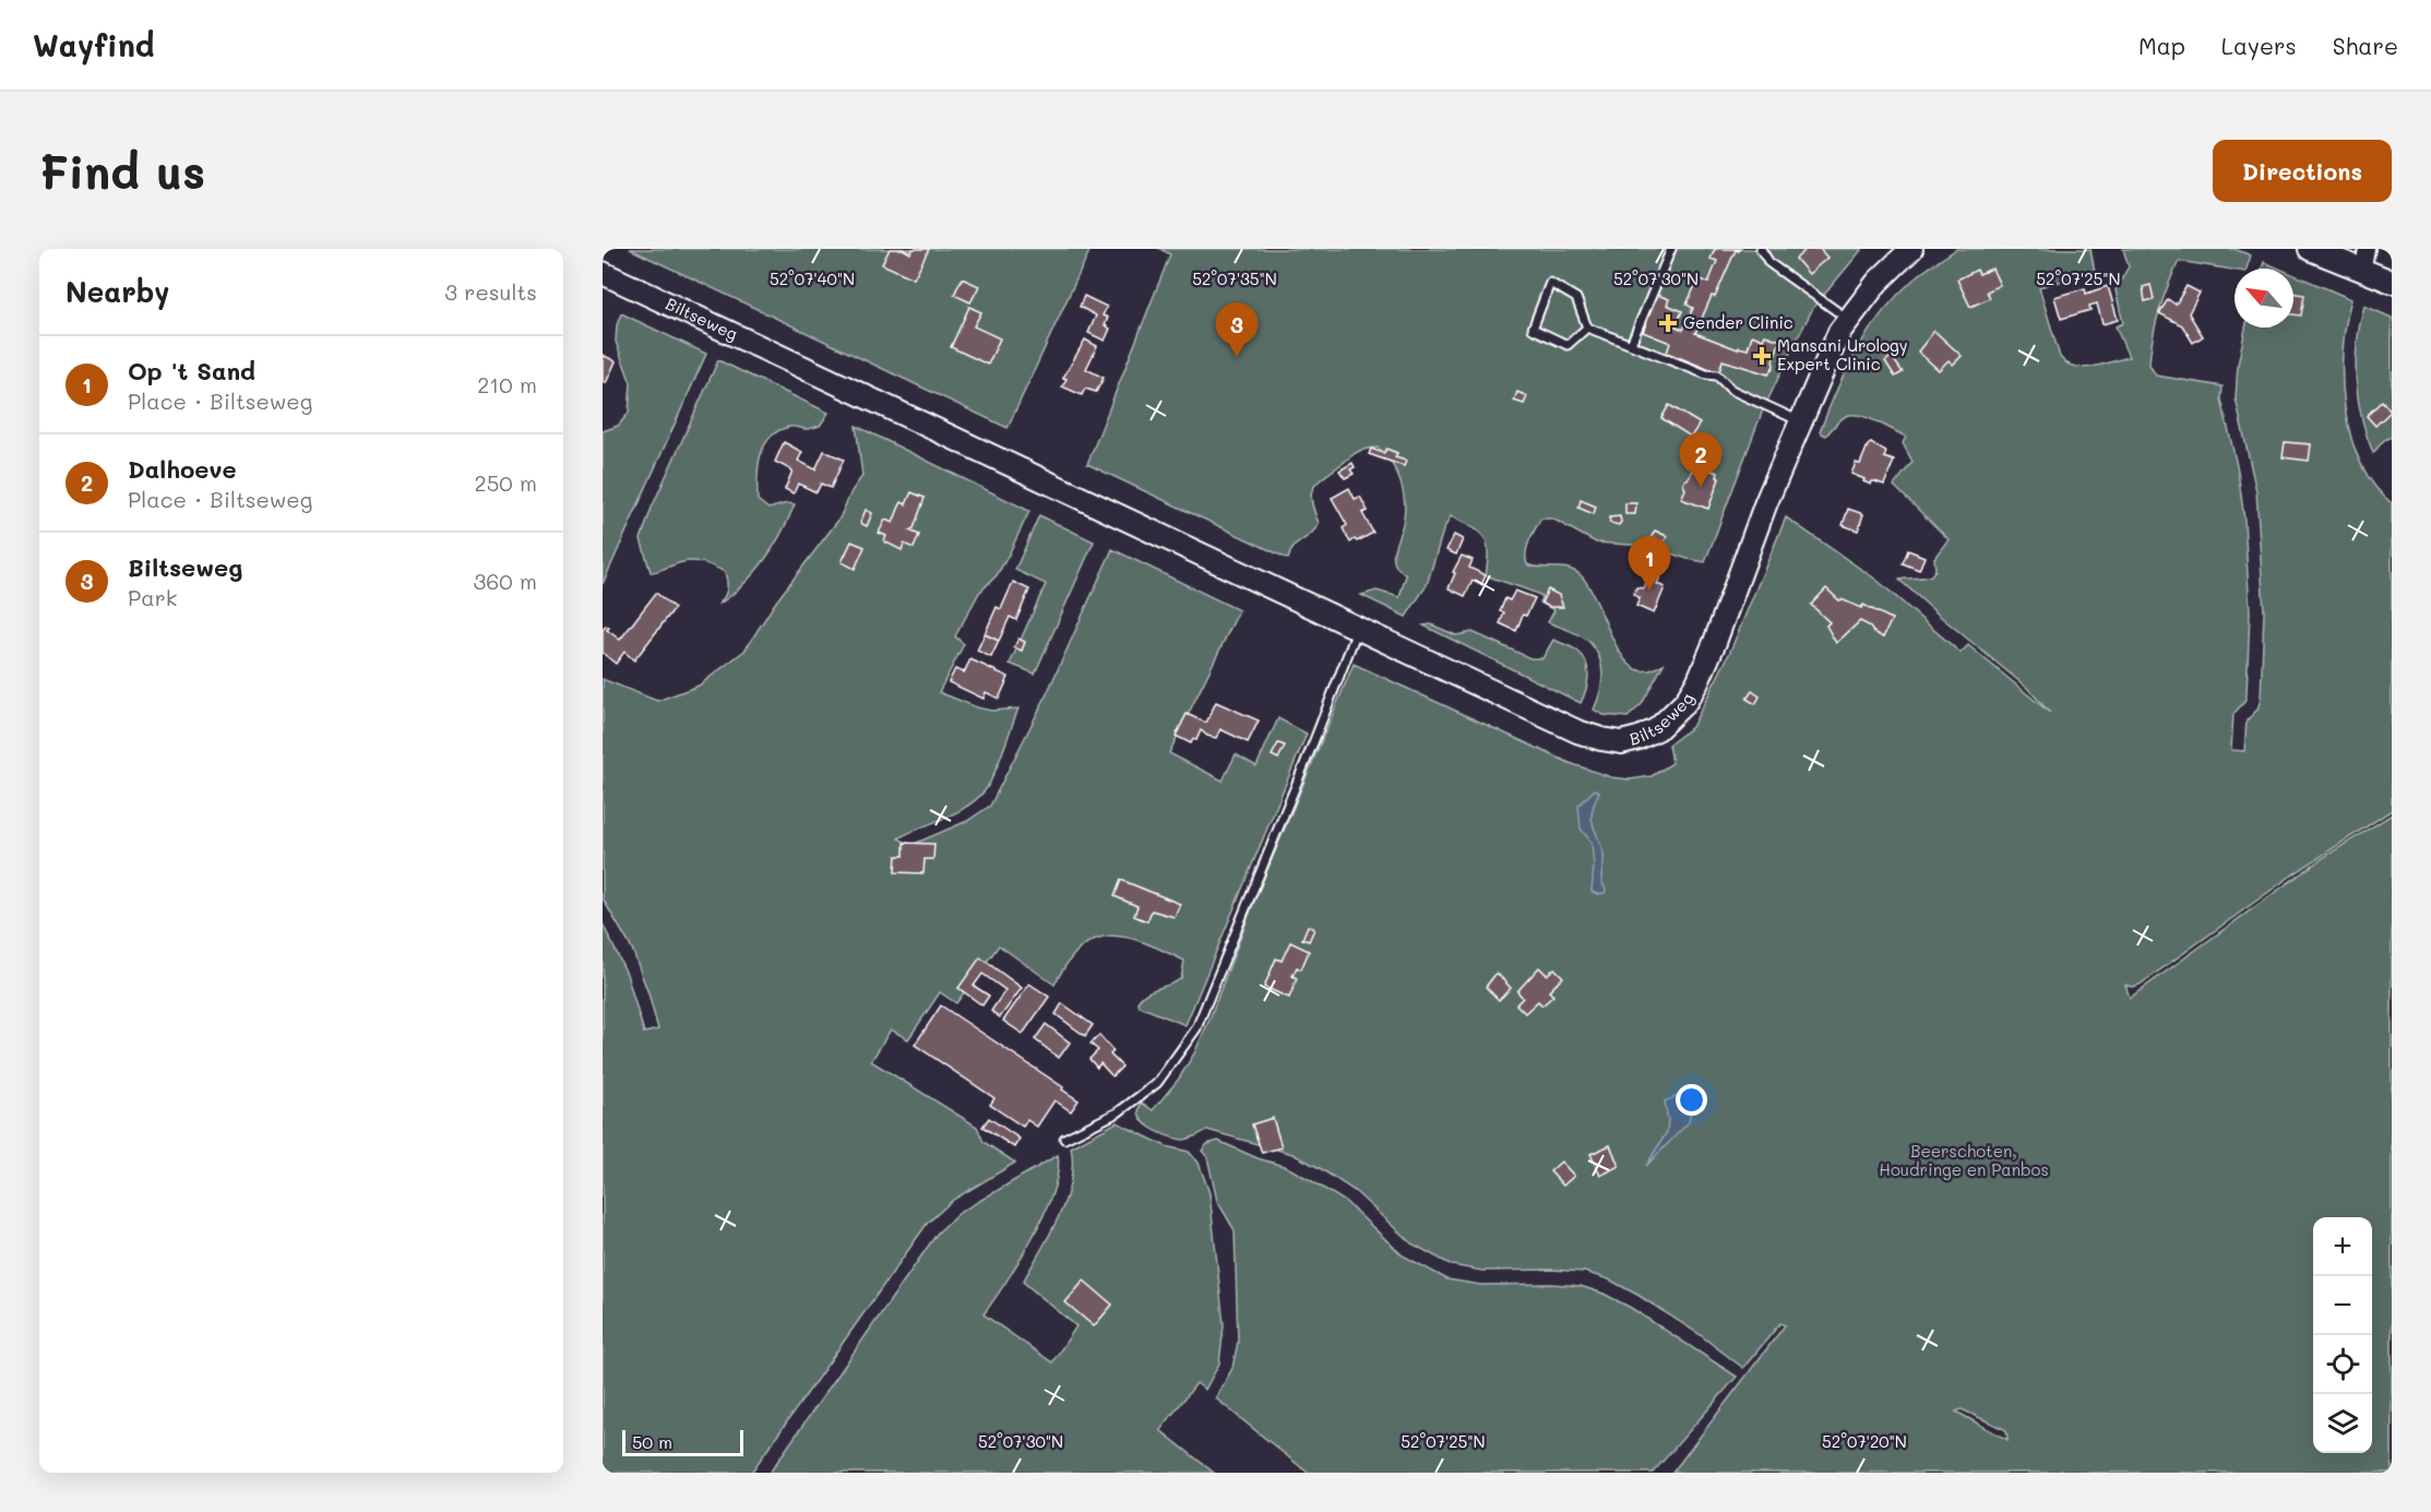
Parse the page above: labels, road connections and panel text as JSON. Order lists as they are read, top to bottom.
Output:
{
  "streets": {
    "street": ["Biltseweg"]
  },
  "parks": ["Beerschoten, Houdringe en Panbos"],
  "places": {
    "health": ["Gender Clinic", "Mansani Urology Expert Clinic"]
  },
  "scale_bar": "50 m",
  "north": "top left",
  "page": {
    "header": "Wayfind",
    "nav": ["Map", "Layers", "Share"],
    "buttons": "Directions",
    "title": "Find us",
    "heading": ["Nearby", "3 results"],
    "pins": ["3", "2", "1"],
    "list": [
      {
        "mark": "1",
        "name": "Op 't Sand",
        "note": "Place · Biltseweg",
        "value": "210 m"
      },
      {
        "mark": "2",
        "name": "Dalhoeve",
        "note": "Place · Biltseweg",
        "value": "250 m"
      },
      {
        "mark": "3",
        "name": "Biltseweg",
        "note": "Park",
        "value": "360 m"
      }
    ],
    "map_buttons": ["+", "−"],
    "scale": "50 m"
  },
  "coordinates": [
    "52°07'35\"N",
    "52°07'40\"N",
    "52°07'30\"N",
    "52°07'25\"N",
    "52°07'20\"N"
  ]
}
